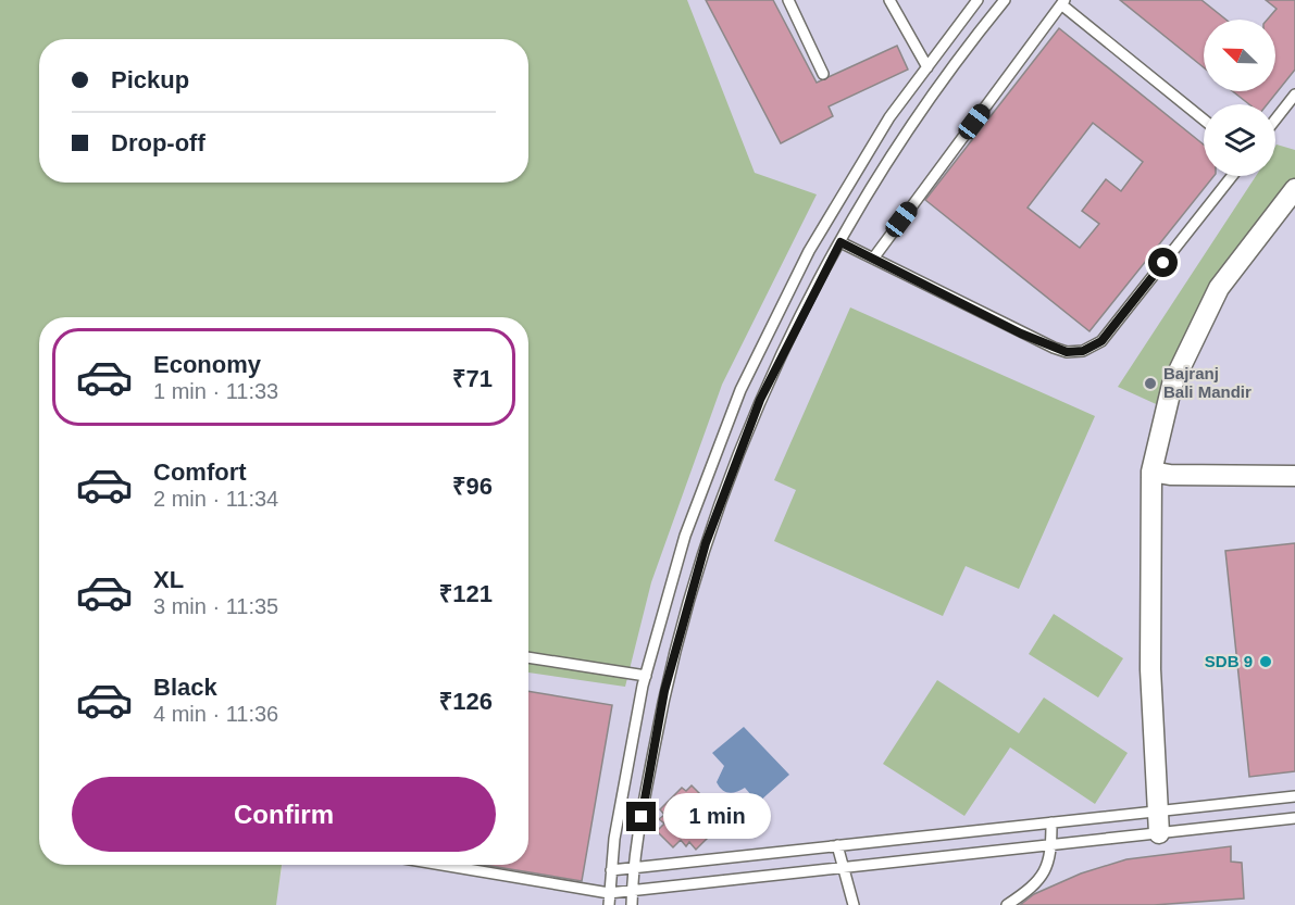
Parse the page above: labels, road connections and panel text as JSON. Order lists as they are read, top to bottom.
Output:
{
  "places": ["Bajranj Bali Mandir", "SDB 9"],
  "north": "top left",
  "page": {
    "banner": ["Pickup", "Drop-off"],
    "list": [
      {
        "name": "Economy",
        "note": "1 min · 11:33",
        "value": "₹71"
      },
      {
        "name": "Comfort",
        "note": "2 min · 11:34",
        "value": "₹96"
      },
      {
        "name": "XL",
        "note": "3 min · 11:35",
        "value": "₹121"
      },
      {
        "name": "Black",
        "note": "4 min · 11:36",
        "value": "₹126"
      }
    ],
    "buttons": "Confirm",
    "bubble": "1 min"
  }
}
